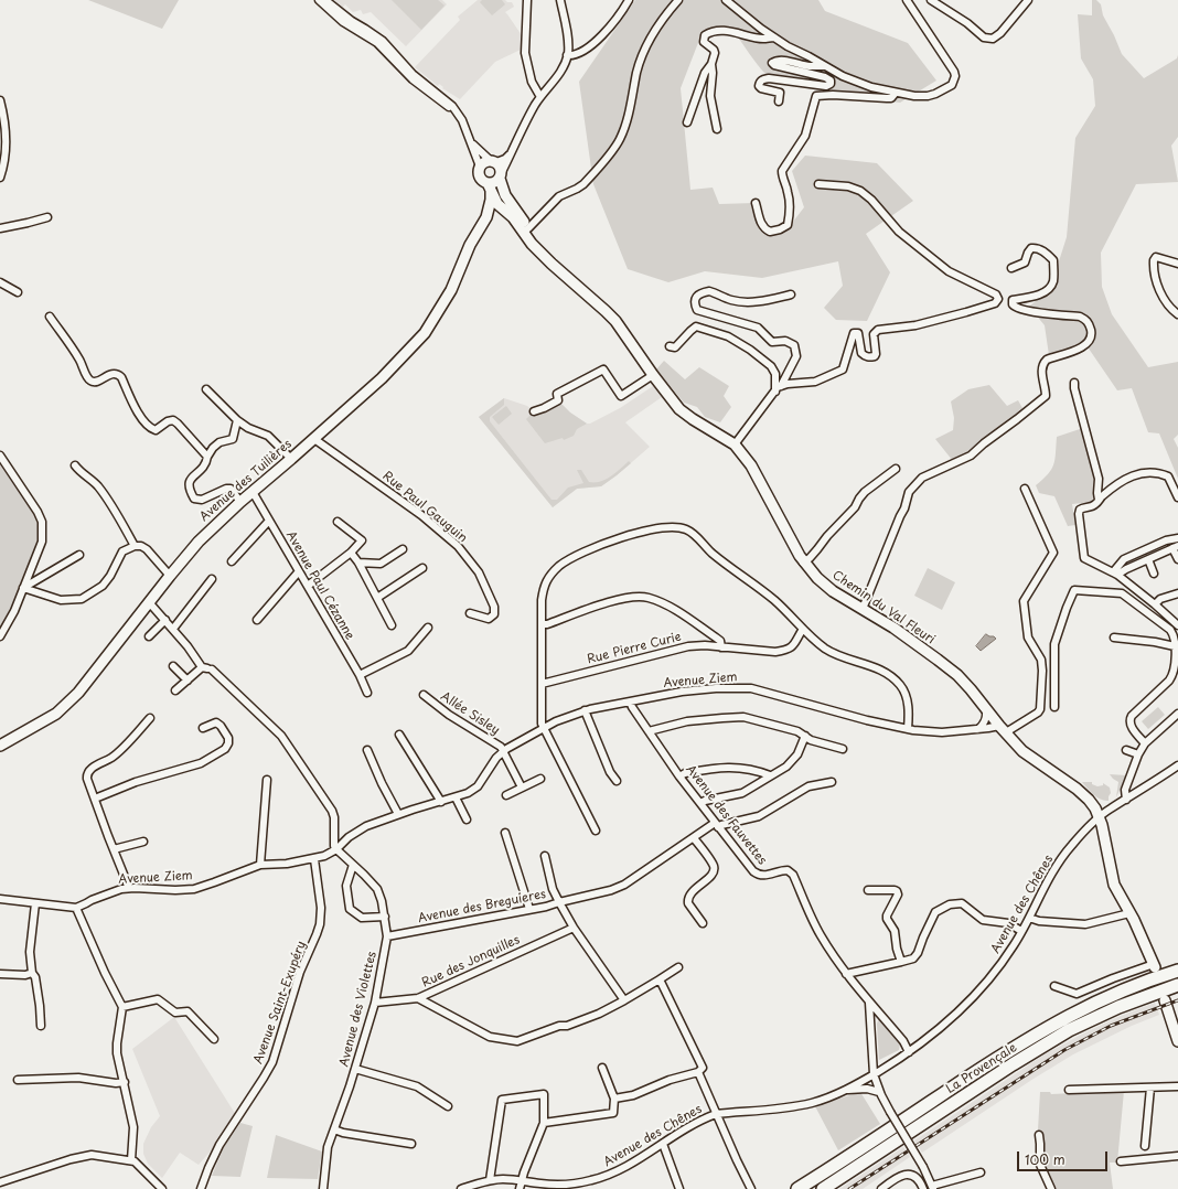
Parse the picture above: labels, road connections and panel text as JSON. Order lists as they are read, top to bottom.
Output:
{
  "streets": {
    "highway": ["La Provençale"],
    "street": [
      "Avenue des Tuilières",
      "Rue Paul Gauguin",
      "Avenue Paul Cézanne",
      "Chemin du Val Fleuri",
      "Rue Pierre Curie",
      "Avenue Ziem",
      "Allée Sisley",
      "Avenue des Fauvettes",
      "Avenue des Chênes",
      "Avenue des Breguieres",
      "Rue des Jonquilles",
      "Avenue Saint-Exupéry",
      "Avenue des Violettes"
    ]
  },
  "crossings": [
    ["Avenue des Tuilières", "Rue Paul Gauguin"],
    ["Avenue des Tuilières", "Avenue Paul Cézanne"],
    ["Avenue des Tuilières", "Chemin du Val Fleuri"],
    ["Chemin du Val Fleuri", "Avenue Ziem"],
    ["Chemin du Val Fleuri", "Avenue des Chênes"],
    ["Avenue Ziem", "Allée Sisley"],
    ["Avenue Ziem", "Avenue des Fauvettes"],
    ["Avenue Ziem", "Avenue Saint-Exupéry"],
    ["Avenue Ziem", "Avenue des Violettes"],
    ["Avenue des Fauvettes", "Avenue des Chênes"],
    ["Avenue des Breguieres", "Rue des Jonquilles"],
    ["Avenue des Breguieres", "Avenue des Violettes"],
    ["Rue des Jonquilles", "Avenue des Violettes"]
  ],
  "scale_bar": "100 m"
}
